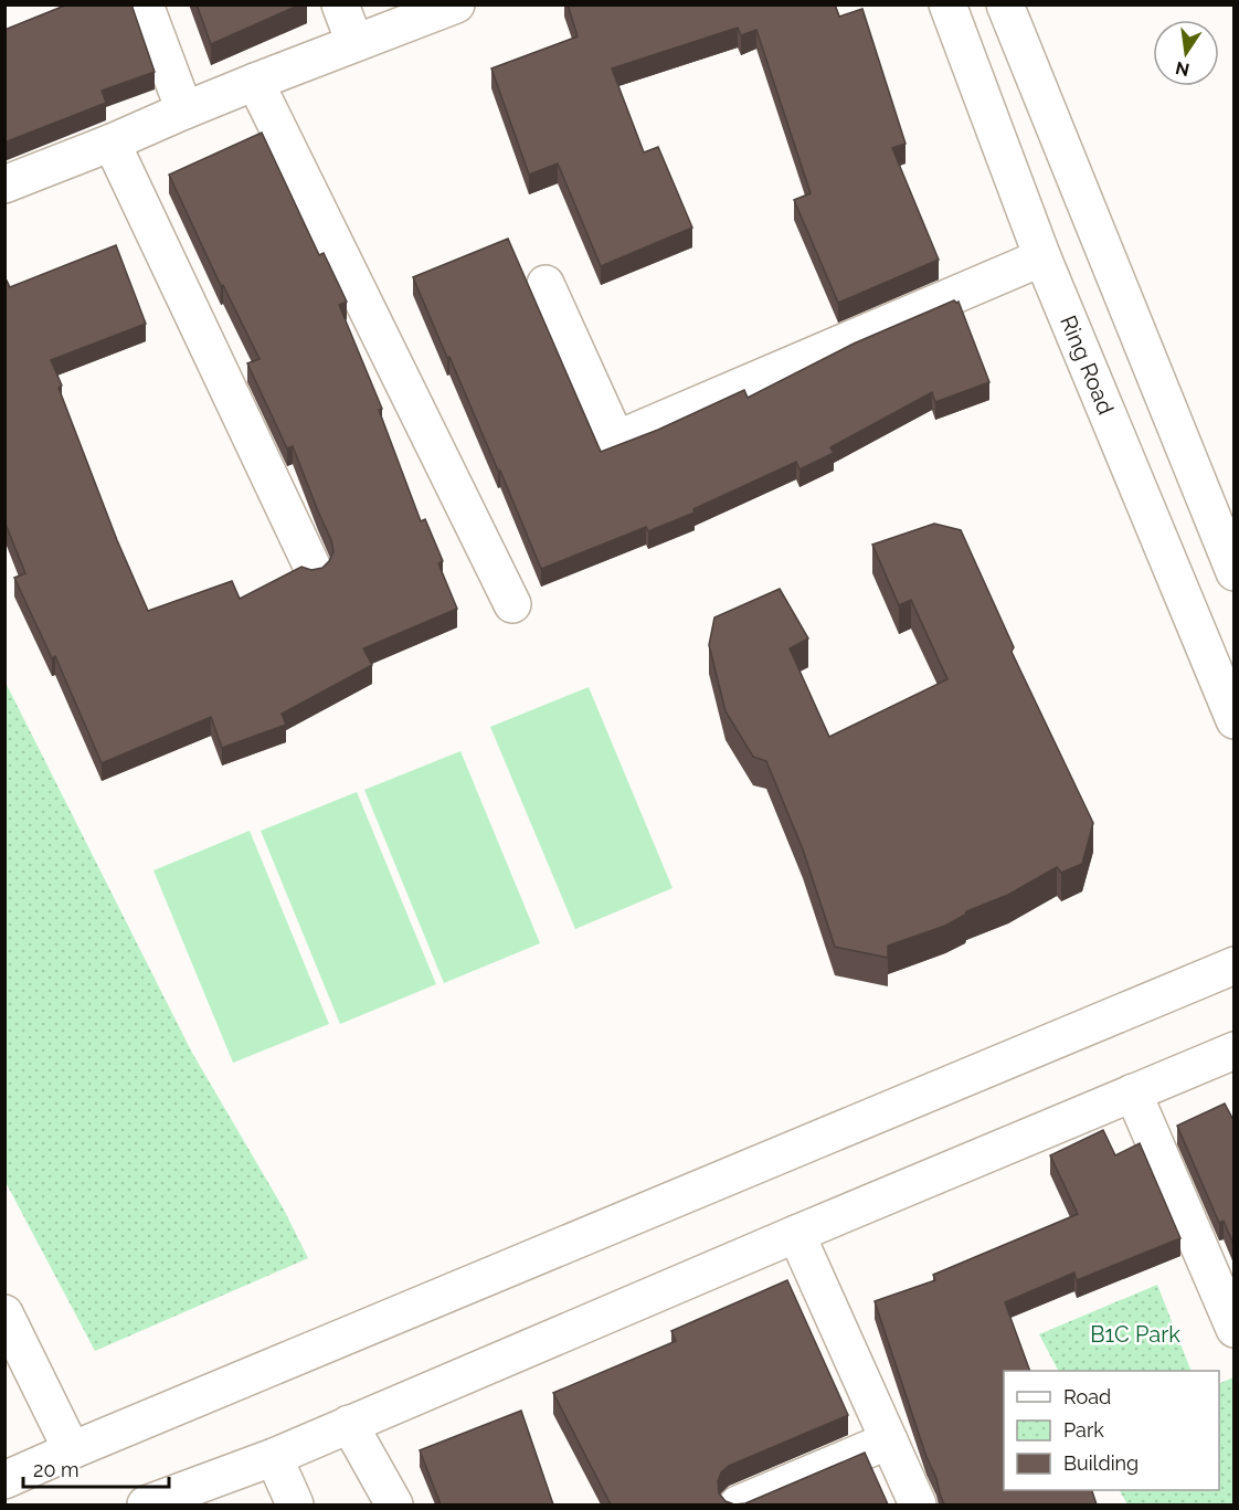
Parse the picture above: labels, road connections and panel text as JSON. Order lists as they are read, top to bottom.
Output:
{
  "streets": {
    "street": ["Ring Road"]
  },
  "parks": ["B1C Park"],
  "legend": ["Road", "Park", "Building"],
  "scale_bar": "20 m",
  "north": "bottom"
}
